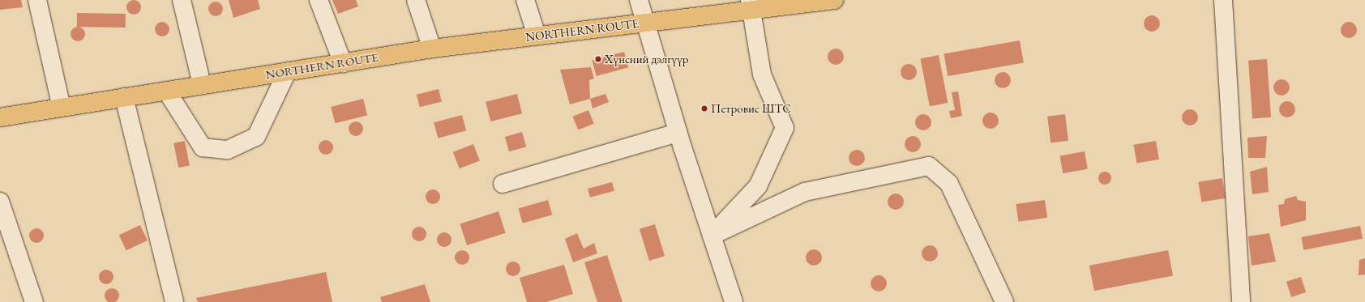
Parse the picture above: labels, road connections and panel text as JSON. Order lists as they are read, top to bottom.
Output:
{
  "streets": {
    "highway": ["NORTHERN ROUTE"]
  },
  "places": ["Хүнсний дэлгүүр", "Петровис ШТС"]
}
